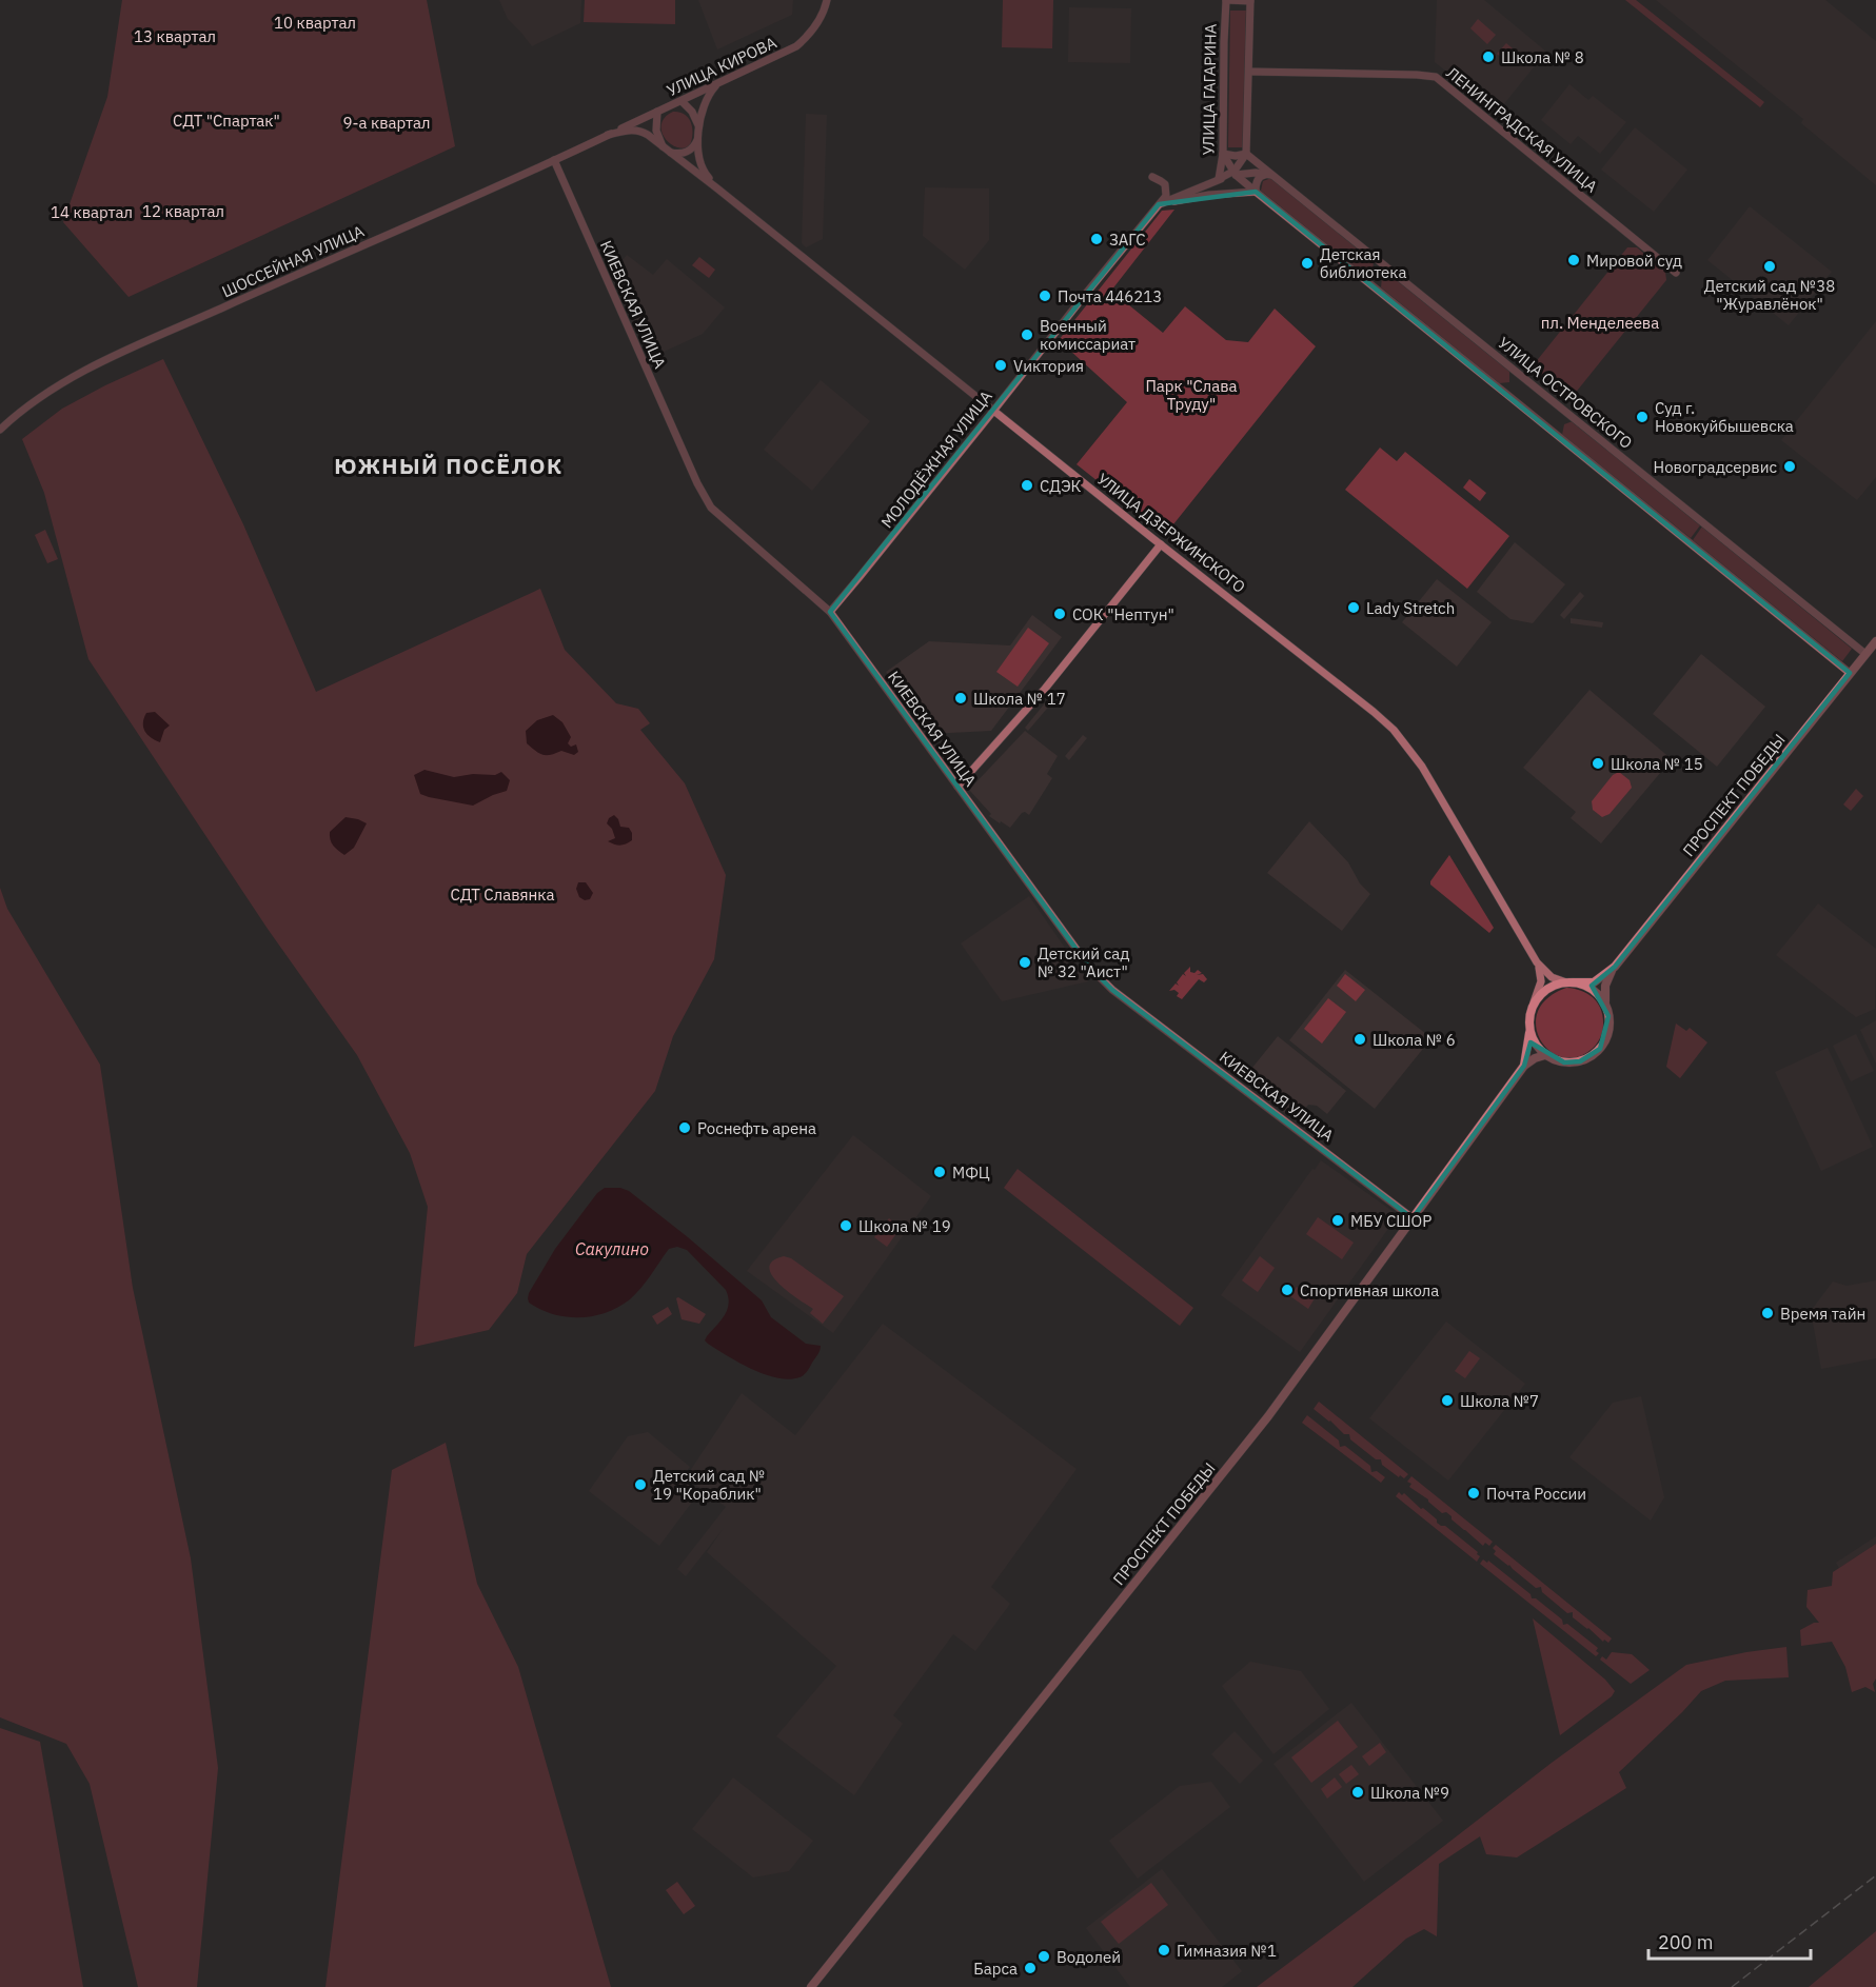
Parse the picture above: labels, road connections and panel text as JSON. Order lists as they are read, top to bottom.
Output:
{
  "streets": {
    "main road": [
      "УЛИЦА КИРОВА",
      "УЛИЦА ГАГАРИНА",
      "ЛЕНИНГРАДСКАЯ УЛИЦА",
      "ШОССЕЙНАЯ УЛИЦА",
      "КИЕВСКАЯ УЛИЦА",
      "УЛИЦА ОСТРОВСКОГО",
      "МОЛОДЁЖНАЯ УЛИЦА",
      "УЛИЦА ДЗЕРЖИНСКОГО",
      "ПРОСПЕКТ ПОБЕДЫ"
    ]
  },
  "crossings": [
    ["УЛИЦА КИРОВА", "ШОССЕЙНАЯ УЛИЦА"],
    ["УЛИЦА КИРОВА", "УЛИЦА ДЗЕРЖИНСКОГО"],
    ["ШОССЕЙНАЯ УЛИЦА", "КИЕВСКАЯ УЛИЦА"],
    ["ШОССЕЙНАЯ УЛИЦА", "УЛИЦА ДЗЕРЖИНСКОГО"],
    ["КИЕВСКАЯ УЛИЦА", "МОЛОДЁЖНАЯ УЛИЦА"],
    ["КИЕВСКАЯ УЛИЦА", "ПРОСПЕКТ ПОБЕДЫ"],
    ["УЛИЦА ОСТРОВСКОГО", "ПРОСПЕКТ ПОБЕДЫ"],
    ["МОЛОДЁЖНАЯ УЛИЦА", "УЛИЦА ДЗЕРЖИНСКОГО"],
    ["УЛИЦА ДЗЕРЖИНСКОГО", "ПРОСПЕКТ ПОБЕДЫ"]
  ],
  "districts": ["ЮЖНЫЙ ПОСЁЛОК"],
  "water": ["Сакулино"],
  "parks": [
    "10 квартал",
    "13 квартал",
    "СДТ \"Спартак\"",
    "9-а квартал",
    "12 квартал",
    "14 квартал",
    "пл. Менделеева",
    "Парк \"Слава Труду\"",
    "СДТ Славянка"
  ],
  "places": [
    "Школа № 8",
    "ЗАГС",
    "Мировой суд",
    "Детская библиотека",
    "Детский сад №38 \"Журавлёнок\"",
    "Почта 446213",
    "Военный комиссариат",
    "Vиктория",
    "Суд г. Новокуйбышевска",
    "Новоградсервис",
    "СДЭК",
    "Lady Stretch",
    "СОК \"Нептун\"",
    "Школа № 17",
    "Школа № 15",
    "Детский сад № 32 \"Аист\"",
    "Школа № 6",
    "Роснефть арена",
    "МФЦ",
    "МБУ СШОР",
    "Школа № 19",
    "Спортивная школа",
    "Время тайн",
    "Школа №7",
    "Детский сад № 19 \"Кораблик\"",
    "Почта России",
    "Школа №9",
    "Гимназия №1",
    "Водолей",
    "Барса"
  ],
  "scale_bar": "200 m"
}
